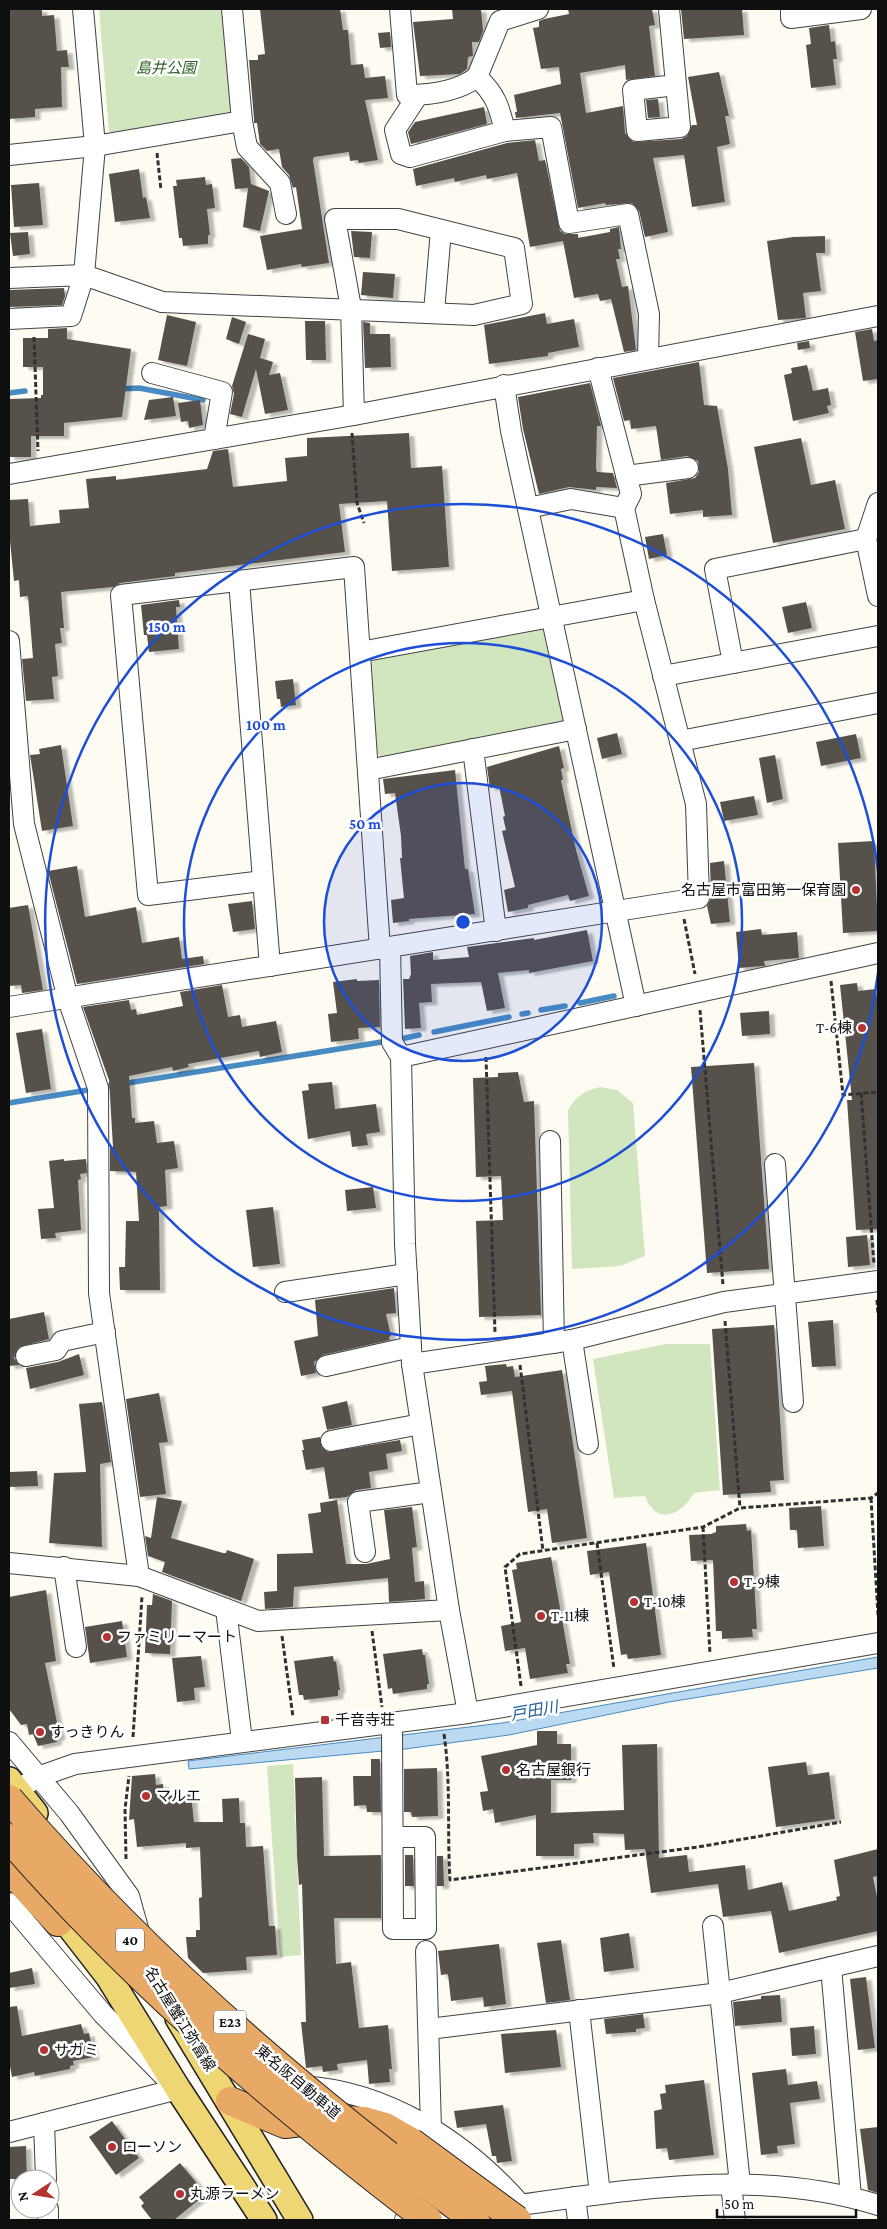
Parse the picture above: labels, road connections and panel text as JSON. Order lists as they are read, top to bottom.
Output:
{
  "streets": {
    "highway": ["E23", "東名阪自動車道"],
    "main road": ["40", "名古屋蟹江弥富線"]
  },
  "crossings": [
    ["名古屋蟹江弥富線", "東名阪自動車道"]
  ],
  "water": ["戸田川"],
  "parks": ["島井公園"],
  "places": {
    "other": [
      "名古屋市富田第一保育園",
      "T-6棟",
      "T-9棟",
      "T-10棟",
      "T-11棟",
      "ファミリーマート",
      "すっきりん",
      "名古屋銀行",
      "マルエ",
      "サガミ",
      "ローソン",
      "丸源ラーメン"
    ],
    "transit": ["千音寺荘"]
  },
  "scale_bar": "50 m",
  "north": "left",
  "rings": ["150 m", "100 m", "50 m"]
}
